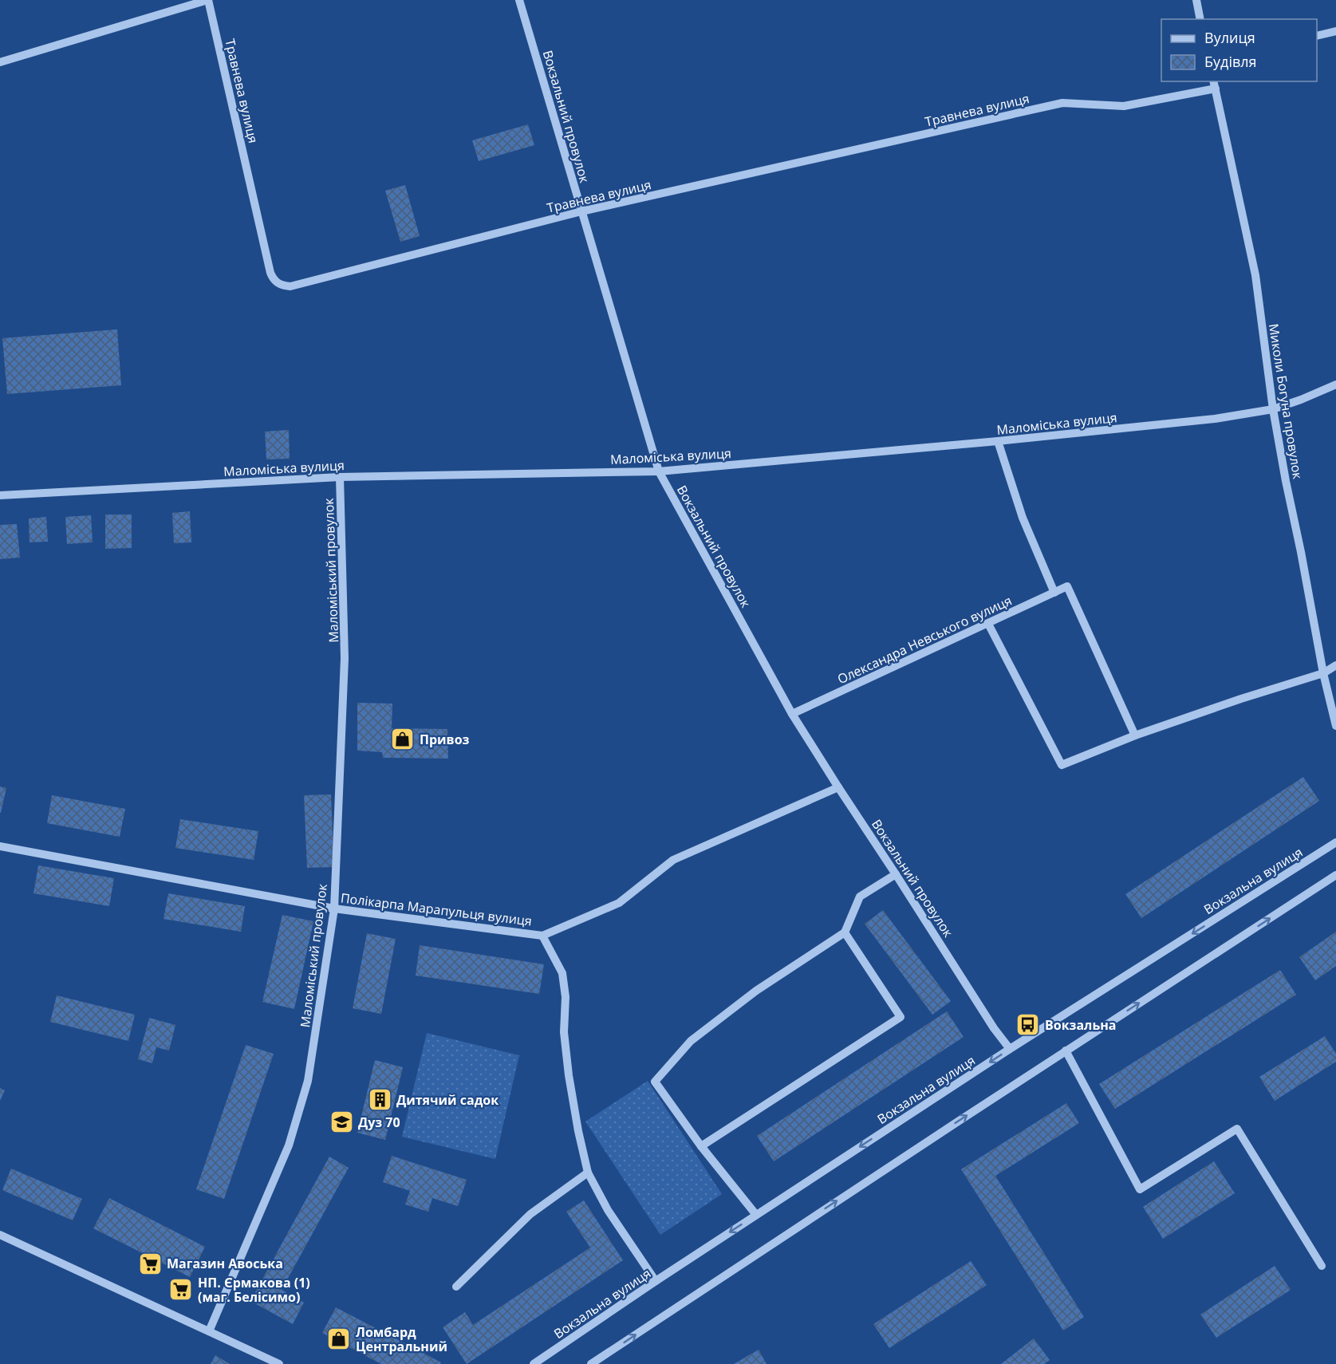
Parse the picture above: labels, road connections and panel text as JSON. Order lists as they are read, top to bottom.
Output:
{
  "streets": {
    "street": [
      "Травнева вулиця",
      "Вокзальний провулок",
      "Миколи Богуна провулок",
      "Маломіська вулиця",
      "Маломіський провулок",
      "Олександра Невського вулиця",
      "Вокзальна вулиця",
      "Полікарпа Марапульця вулиця"
    ]
  },
  "crossings": [
    ["Травнева вулиця", "Вокзальний провулок"],
    ["Травнева вулиця", "Миколи Богуна провулок"],
    ["Вокзальний провулок", "Маломіська вулиця"],
    ["Вокзальний провулок", "Олександра Невського вулиця"],
    ["Вокзальний провулок", "Вокзальна вулиця"],
    ["Вокзальний провулок", "Полікарпа Марапульця вулиця"],
    ["Миколи Богуна провулок", "Маломіська вулиця"],
    ["Маломіська вулиця", "Маломіський провулок"],
    ["Маломіський провулок", "Полікарпа Марапульця вулиця"]
  ],
  "places": {
    "shop": ["Привоз", "Ломбард Центральний"],
    "bus stop": ["Вокзальна"],
    "building": ["Дитячий садок"],
    "school or university": ["Дуз 70"],
    "supermarket": ["Магазин Авоська", "НП. Єрмакова (1) (маг. Белісимо)"]
  },
  "legend": ["Вулиця", "Будівля"]
}
